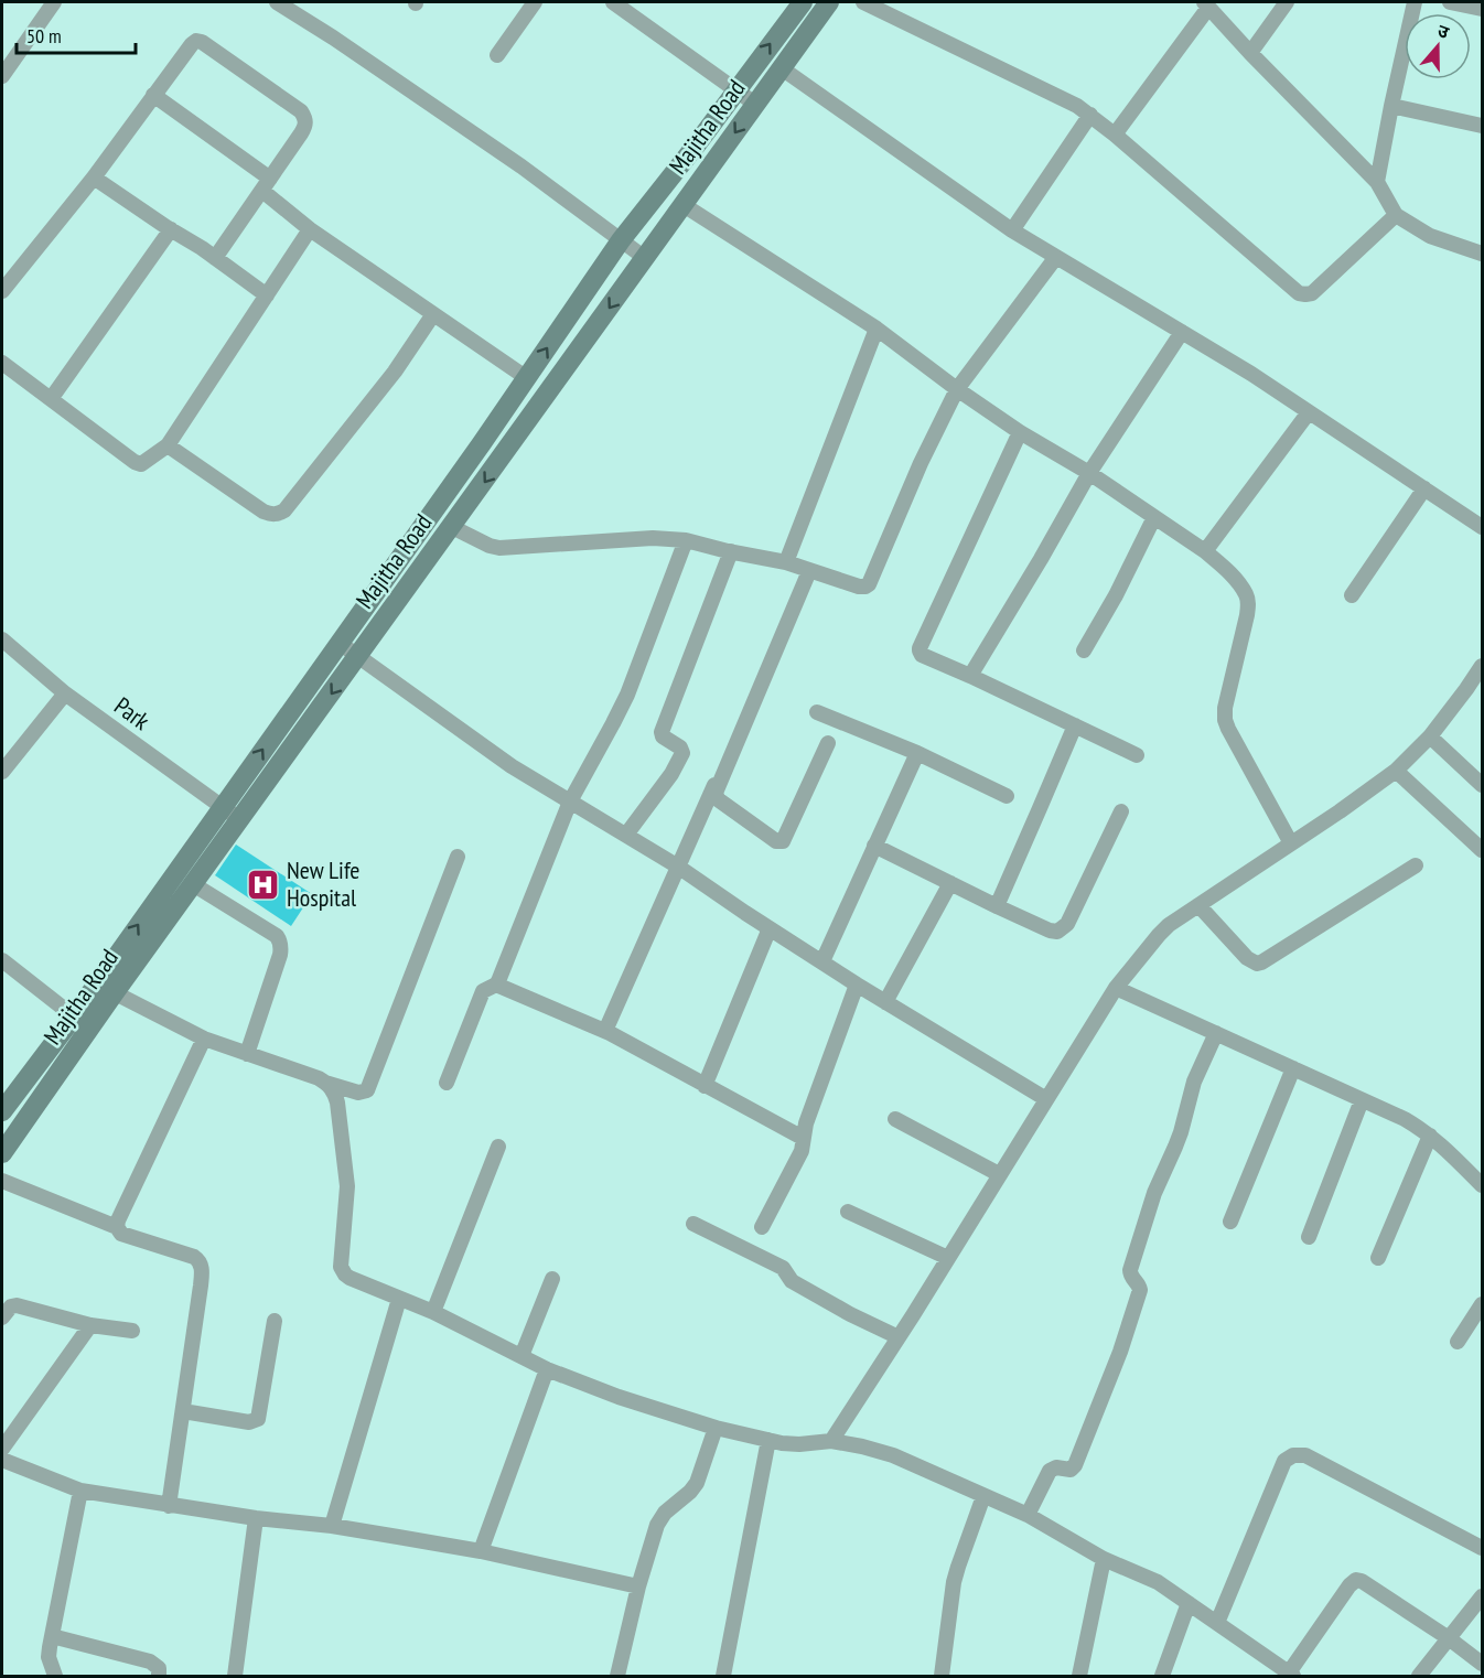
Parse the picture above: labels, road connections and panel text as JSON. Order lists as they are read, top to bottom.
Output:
{
  "streets": {
    "main road": ["Majitha Road"],
    "street": ["Park"]
  },
  "crossings": [
    ["Majitha Road", "Park"]
  ],
  "places": {
    "hospital": ["New Life Hospital"]
  },
  "scale_bar": "50 m",
  "north": "top"
}
